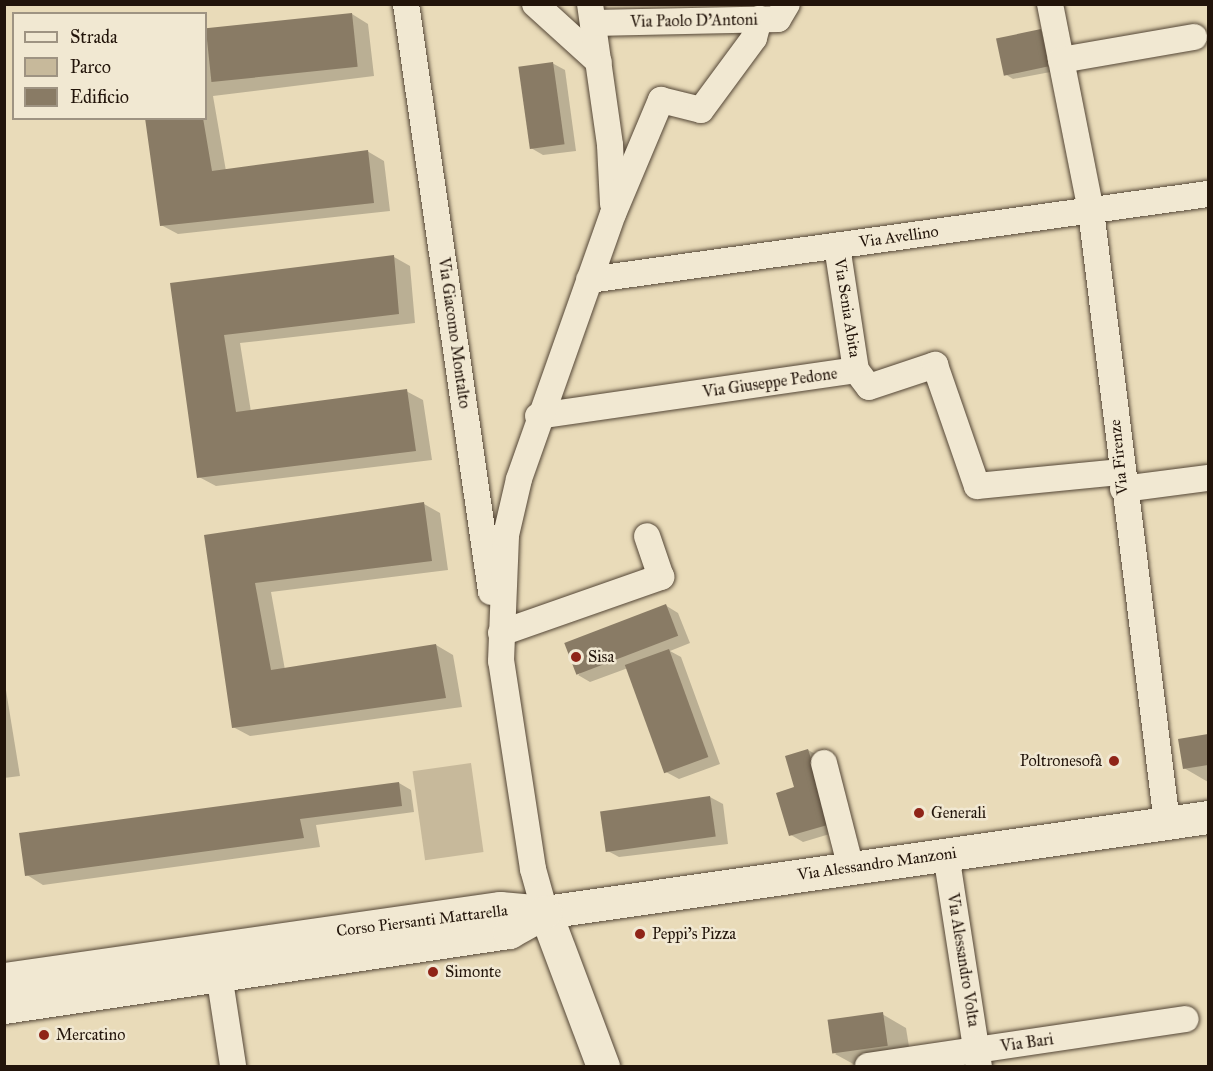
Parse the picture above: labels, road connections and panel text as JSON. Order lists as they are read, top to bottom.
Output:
{
  "streets": {
    "main road": ["Via Alessandro Manzoni", "Corso Piersanti Mattarella"],
    "street": [
      "Via Paolo D'Antoni",
      "Via Avellino",
      "Via Senia Abita",
      "Via Giacomo Montalto",
      "Via Giuseppe Pedone",
      "Via Firenze",
      "Via Alessandro Volta",
      "Via Bari"
    ]
  },
  "crossings": [
    ["Via Avellino", "Via Senia Abita"],
    ["Via Avellino", "Via Firenze"],
    ["Via Senia Abita", "Via Giuseppe Pedone"],
    ["Via Giuseppe Pedone", "Via Firenze"],
    ["Via Firenze", "Via Alessandro Manzoni"],
    ["Via Alessandro Manzoni", "Corso Piersanti Mattarella"],
    ["Via Alessandro Manzoni", "Via Alessandro Volta"],
    ["Via Alessandro Volta", "Via Bari"]
  ],
  "places": [
    "Sisa",
    "Poltronesofà",
    "Generali",
    "Peppi's Pizza",
    "Simonte",
    "Mercatino"
  ],
  "legend": ["Strada", "Parco", "Edificio"]
}
